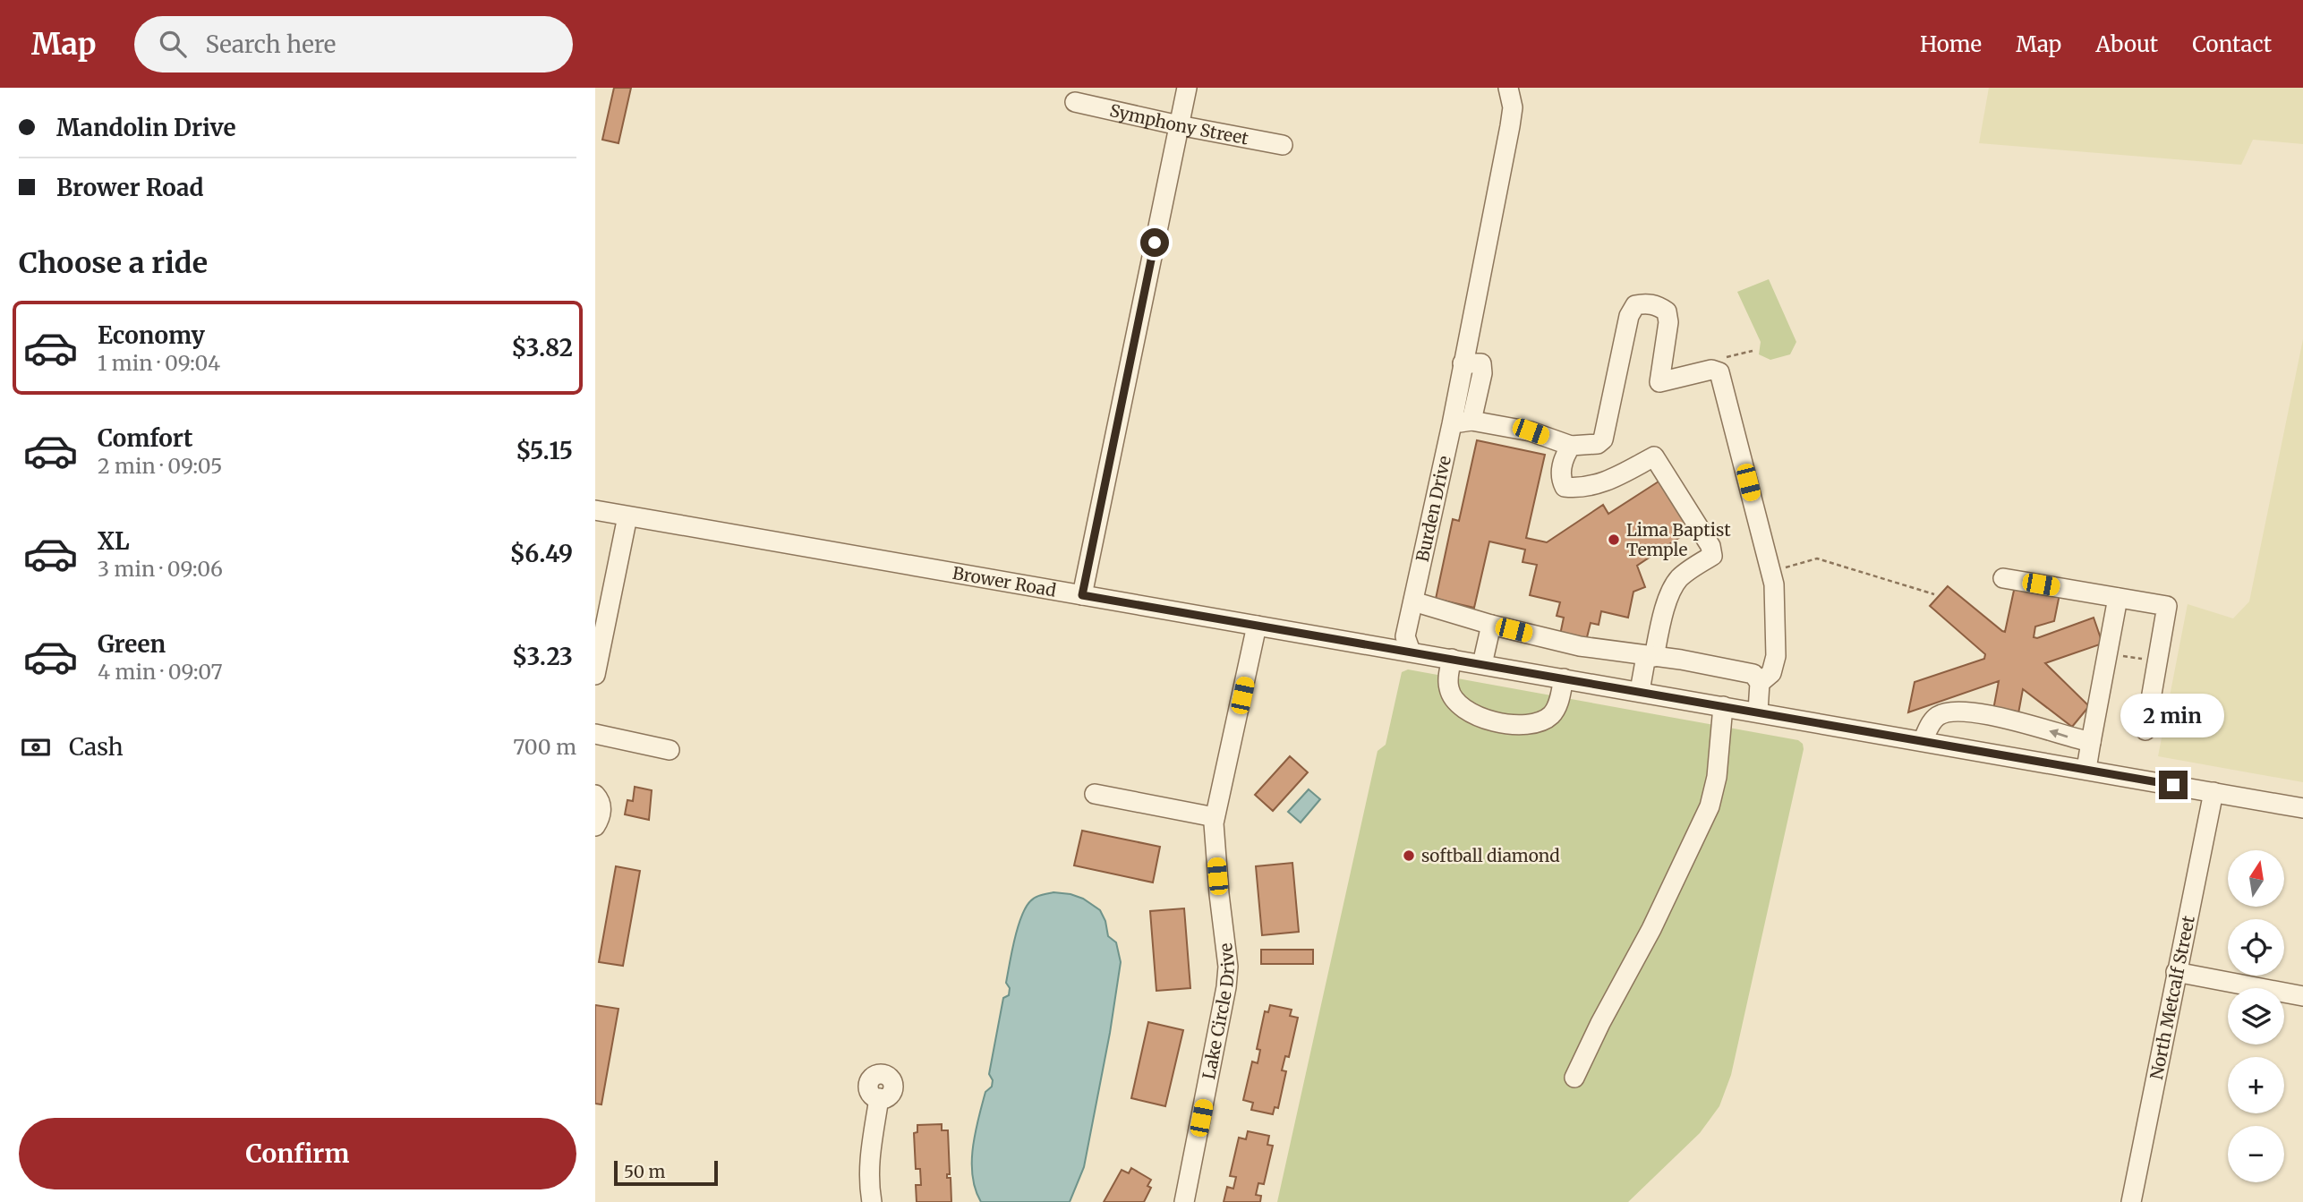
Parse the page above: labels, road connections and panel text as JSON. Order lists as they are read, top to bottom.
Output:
{
  "streets": {
    "street": [
      "Symphony Street",
      "Burden Drive",
      "Brower Road",
      "North Metcalf Street",
      "Lake Circle Drive"
    ]
  },
  "crossings": [
    ["Burden Drive", "Brower Road"],
    ["Brower Road", "North Metcalf Street"],
    ["Brower Road", "Lake Circle Drive"]
  ],
  "places": ["Lima Baptist Temple", "softball diamond"],
  "scale_bar": "50 m",
  "north": "top",
  "page": {
    "header": "Map",
    "search": "Search here",
    "nav": [
      "Home",
      "Map",
      "About",
      "Contact"
    ],
    "banner": ["Mandolin Drive", "Brower Road"],
    "heading": "Choose a ride",
    "list": [
      {
        "name": "Economy",
        "note": "1 min · 09:04",
        "value": "$3.82"
      },
      {
        "name": "Comfort",
        "note": "2 min · 09:05",
        "value": "$5.15"
      },
      {
        "name": "XL",
        "note": "3 min · 09:06",
        "value": "$6.49"
      },
      {
        "name": "Green",
        "note": "4 min · 09:07",
        "value": "$3.23"
      }
    ],
    "bubble": "2 min",
    "pay": ["Cash", "700 m"],
    "map_buttons": ["+", "−"],
    "buttons": "Confirm",
    "scale": "50 m"
  }
}
